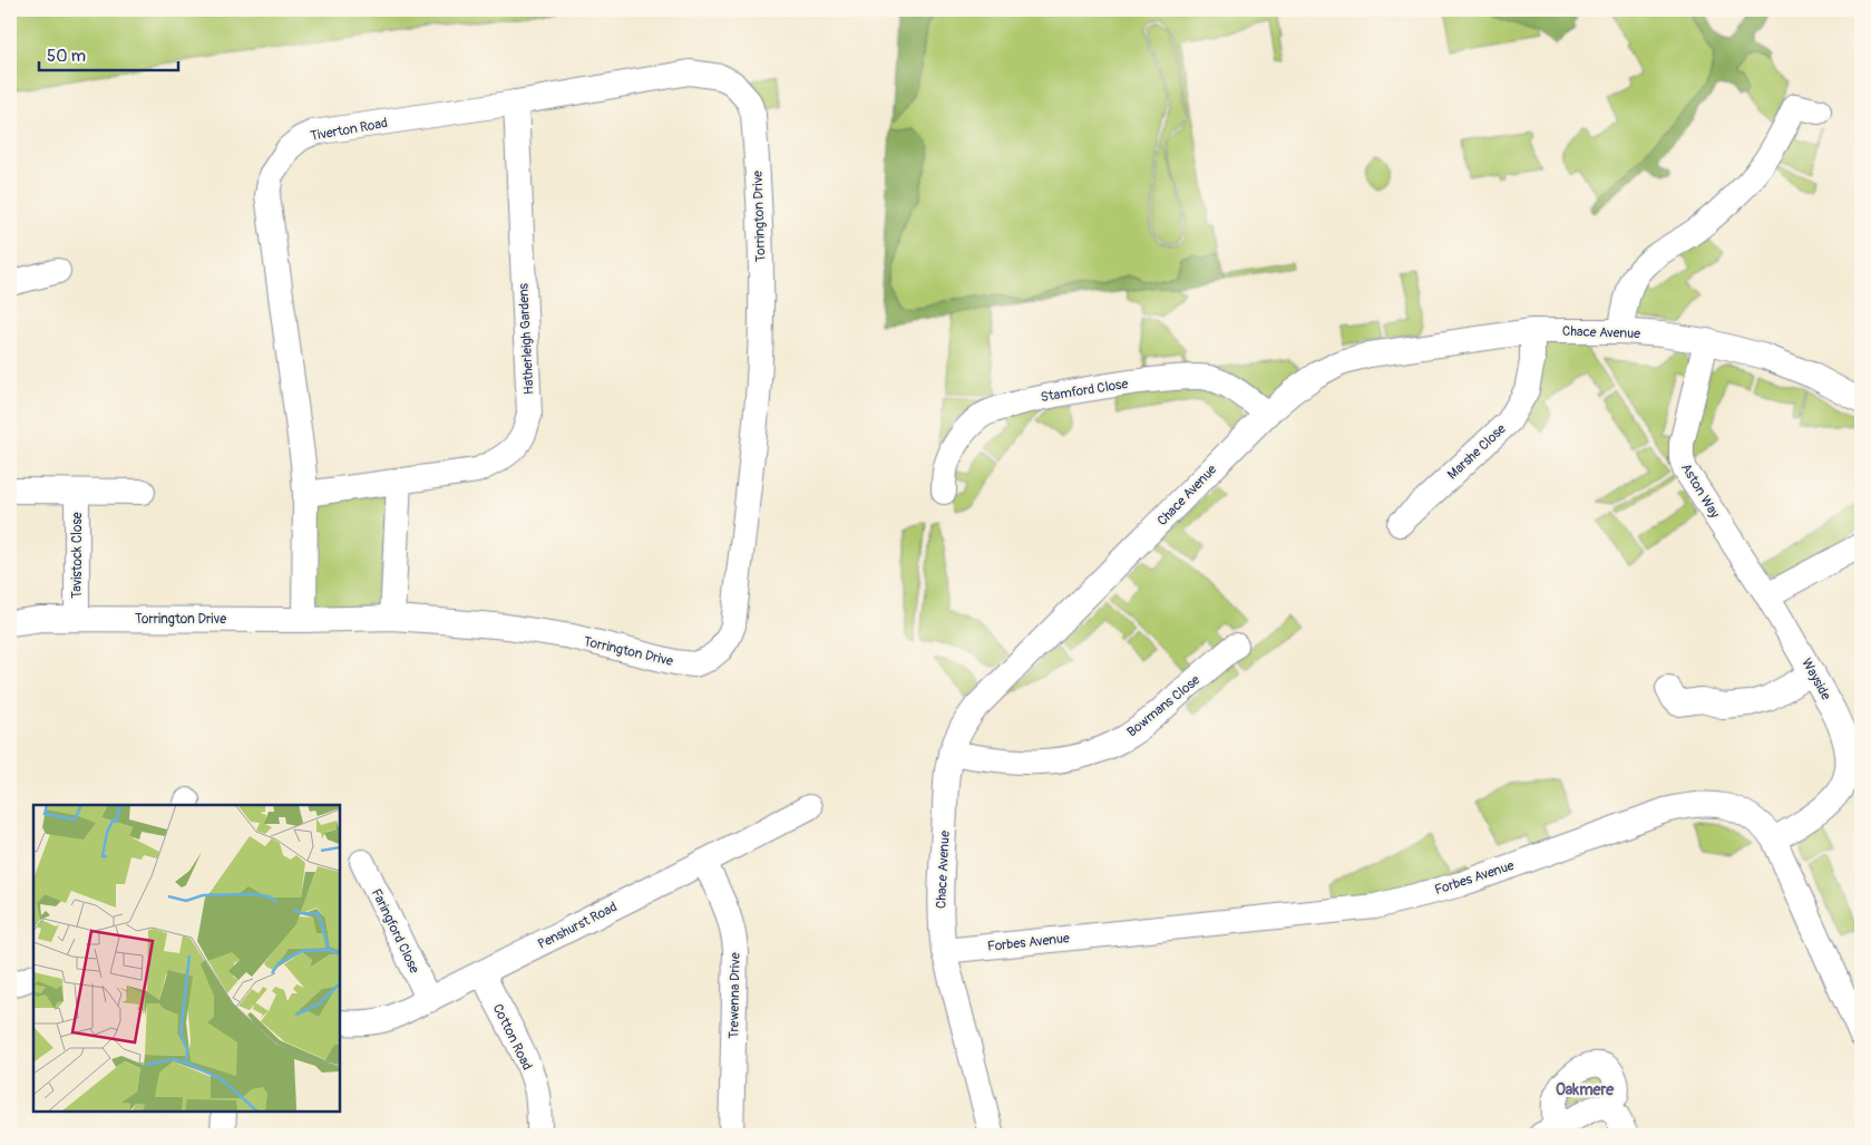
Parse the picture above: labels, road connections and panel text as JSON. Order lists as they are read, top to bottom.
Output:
{
  "streets": {
    "street": [
      "Tiverton Road",
      "Torrington Drive",
      "Chace Avenue",
      "Hatherleigh Gardens",
      "Stamford Close",
      "Marshe Close",
      "Aston Way",
      "Tavistock Close",
      "Wayside",
      "Bowmans Close",
      "Forbes Avenue",
      "Penshurst Road",
      "Faringford Close",
      "Trewenna Drive",
      "Cotton Road"
    ]
  },
  "crossings": [
    ["Tiverton Road", "Torrington Drive"],
    ["Tiverton Road", "Hatherleigh Gardens"],
    ["Torrington Drive", "Tavistock Close"],
    ["Chace Avenue", "Stamford Close"],
    ["Chace Avenue", "Marshe Close"],
    ["Chace Avenue", "Aston Way"],
    ["Chace Avenue", "Bowmans Close"],
    ["Chace Avenue", "Forbes Avenue"],
    ["Aston Way", "Wayside"],
    ["Wayside", "Forbes Avenue"],
    ["Penshurst Road", "Faringford Close"],
    ["Penshurst Road", "Trewenna Drive"],
    ["Penshurst Road", "Cotton Road"]
  ],
  "districts": ["Oakmere"],
  "scale_bar": "50 m"
}
